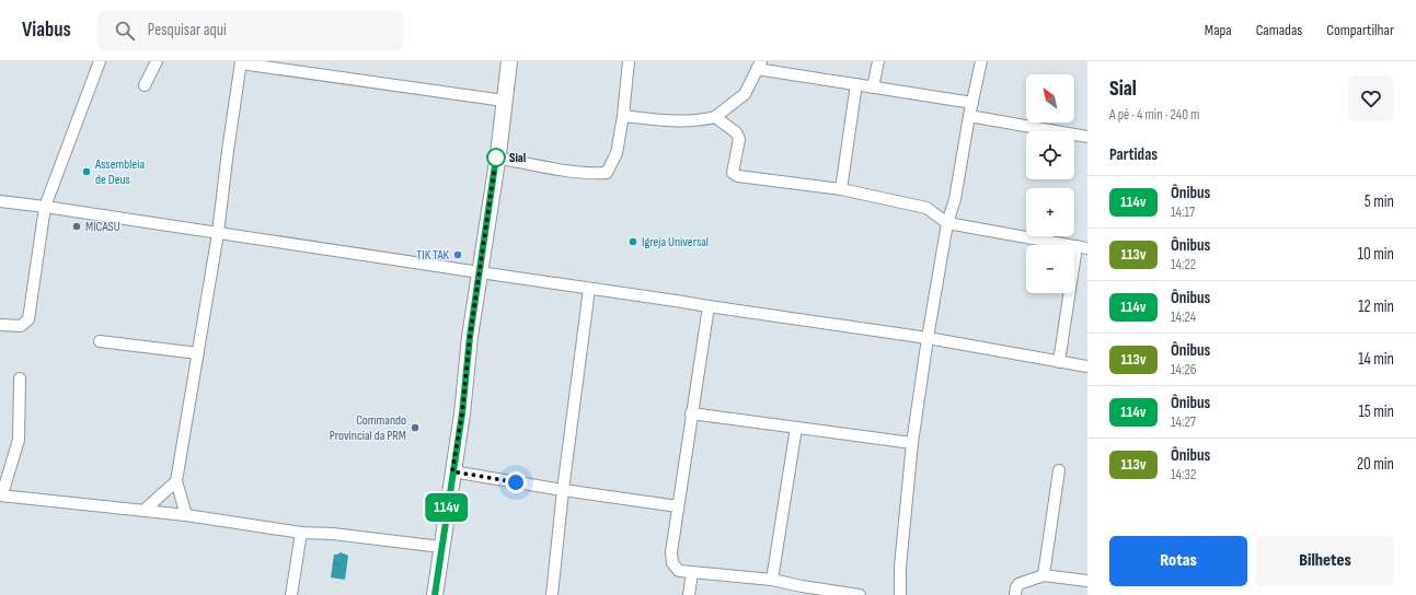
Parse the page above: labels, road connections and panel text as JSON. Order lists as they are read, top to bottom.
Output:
{
  "places": [
    "Sial",
    "Assembleia de Deus",
    "MICASU",
    "Igreja Universal",
    "TIK TAK",
    "Commando Provincial da PRM"
  ],
  "lines": ["bus line 114v"],
  "north": "top left",
  "page": {
    "header": "Viabus",
    "search": "Pesquisar aqui",
    "nav": ["Mapa", "Camadas", "Compartilhar"],
    "on_map": "114v",
    "heading": [
      ["Sial", "A pé · 4 min · 240 m"],
      "Partidas"
    ],
    "map_buttons": ["+", "−"],
    "list": [
      {
        "mark": "114v",
        "name": "Ônibus",
        "note": "14:17",
        "value": "5 min"
      },
      {
        "mark": "113v",
        "name": "Ônibus",
        "note": "14:22",
        "value": "10 min"
      },
      {
        "mark": "114v",
        "name": "Ônibus",
        "note": "14:24",
        "value": "12 min"
      },
      {
        "mark": "113v",
        "name": "Ônibus",
        "note": "14:26",
        "value": "14 min"
      },
      {
        "mark": "114v",
        "name": "Ônibus",
        "note": "14:27",
        "value": "15 min"
      },
      {
        "mark": "113v",
        "name": "Ônibus",
        "note": "14:32",
        "value": "20 min"
      }
    ],
    "buttons": ["Rotas", "Bilhetes"]
  }
}
